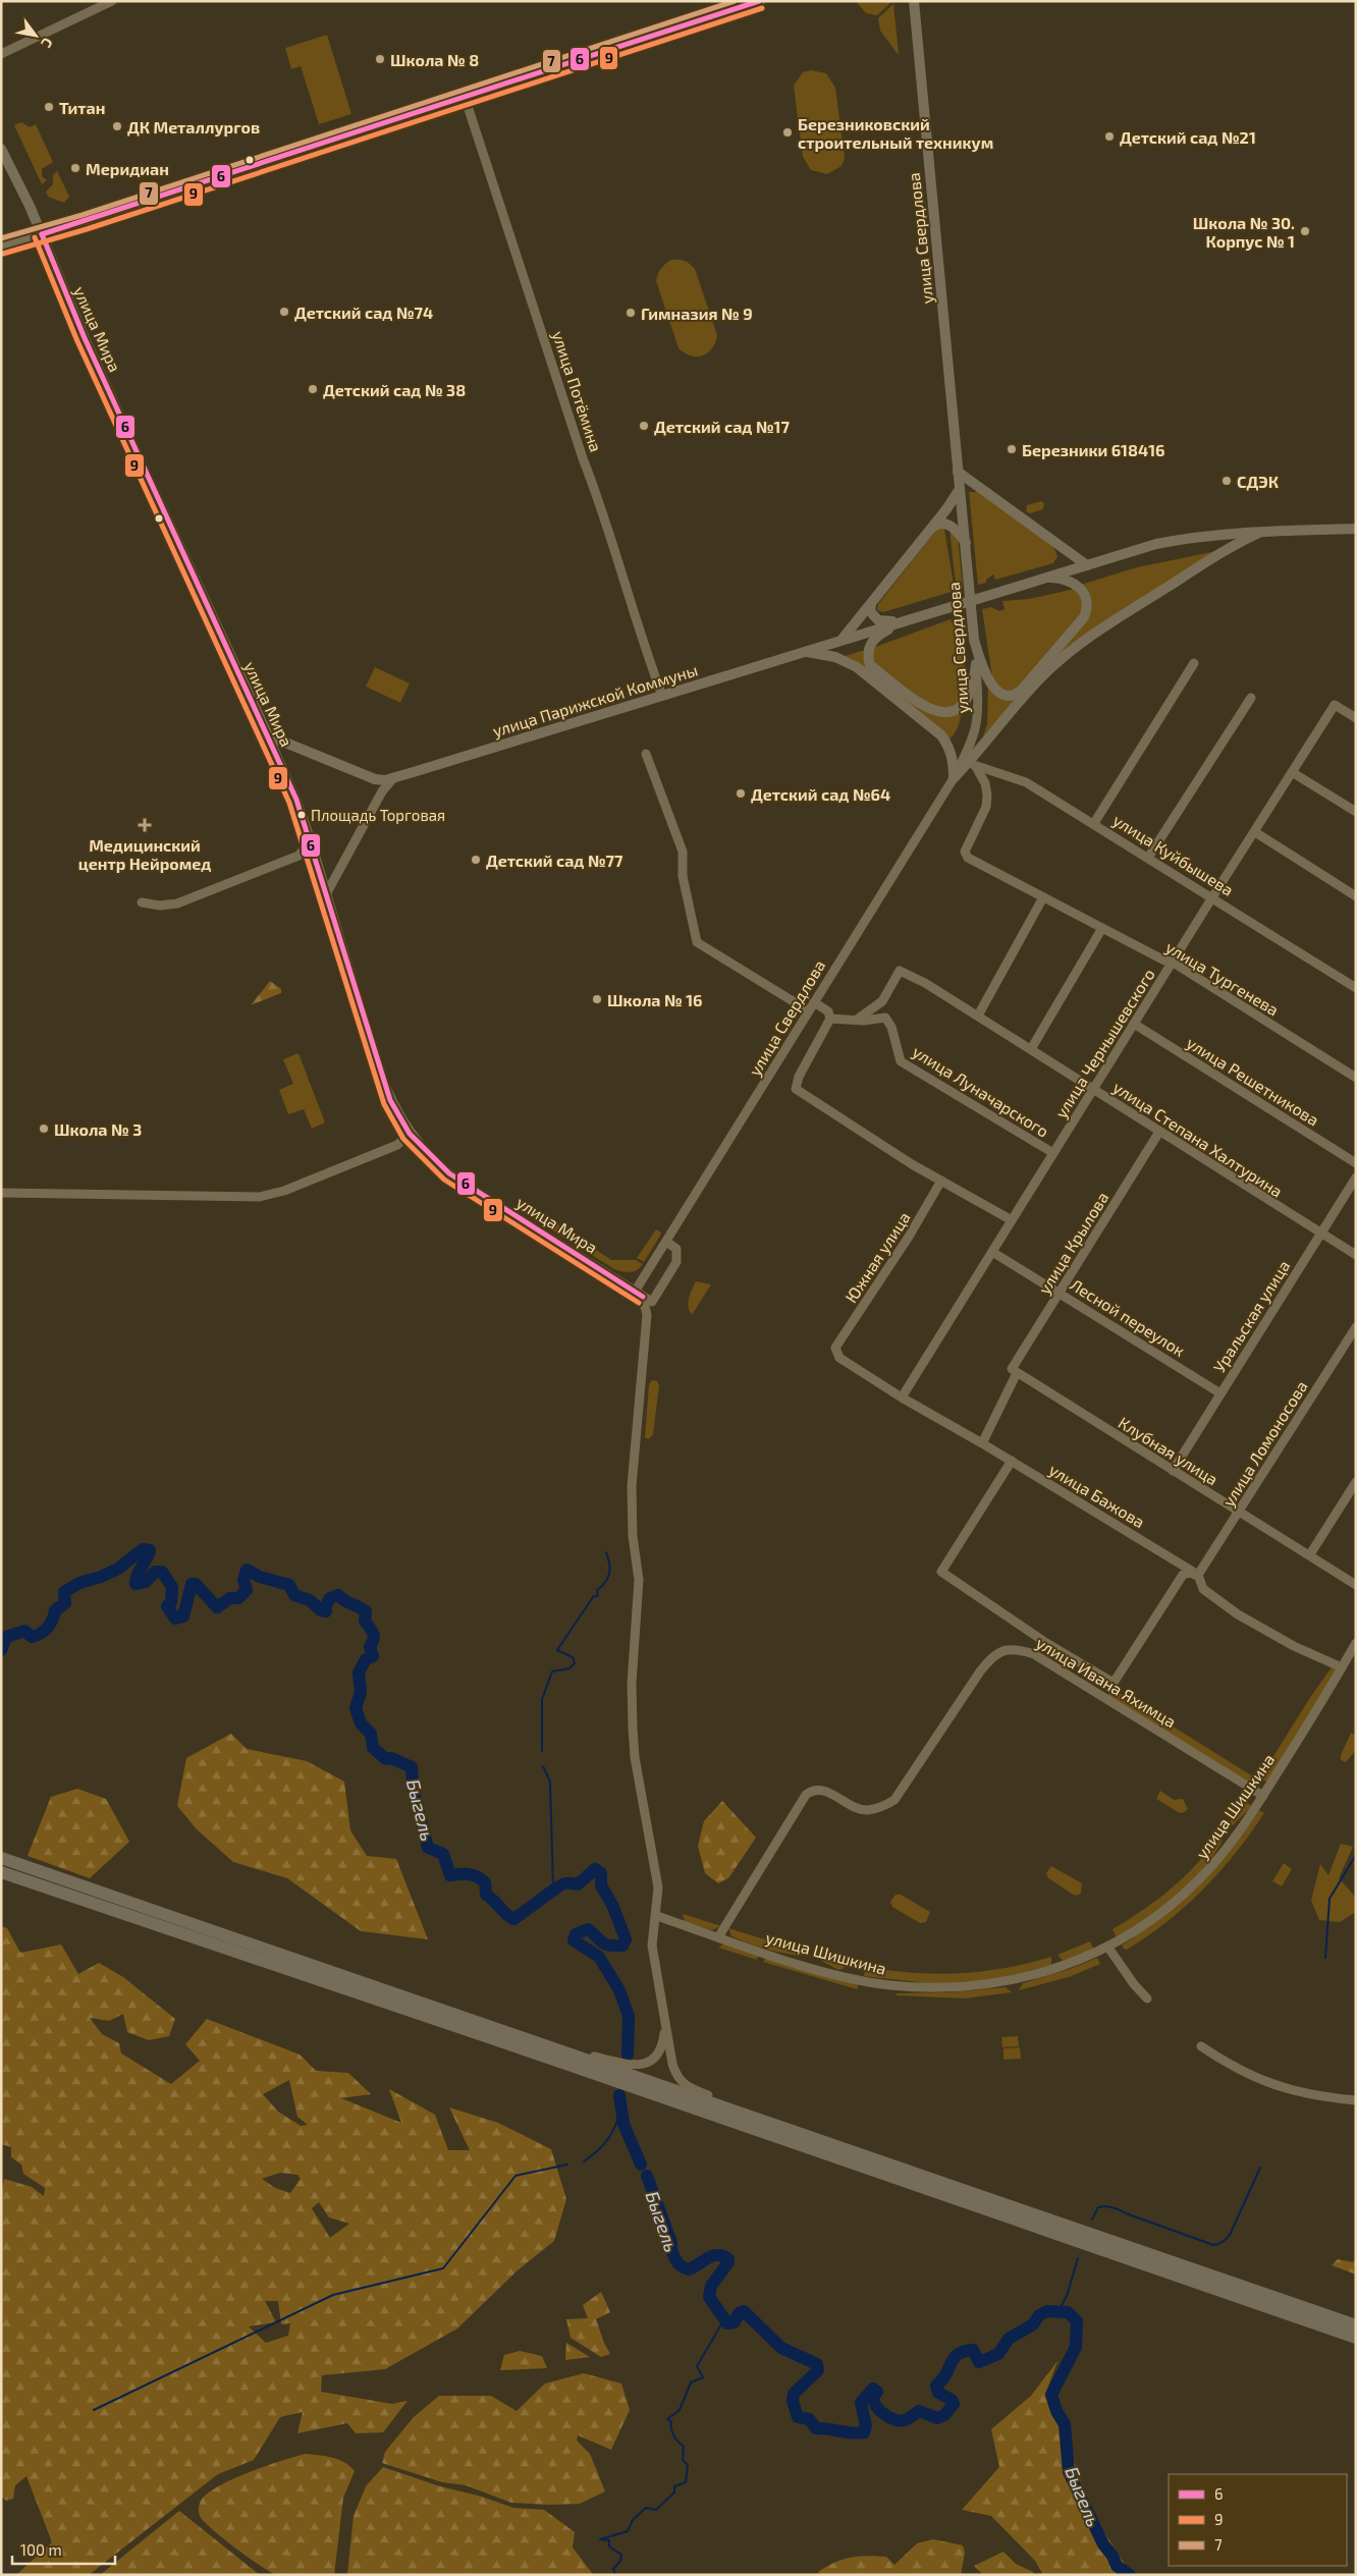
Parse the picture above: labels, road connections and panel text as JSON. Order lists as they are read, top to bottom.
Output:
{
  "streets": {
    "main road": ["улица Свердлова", "улица Мира", "улица Парижской Коммуны"],
    "street": [
      "улица Потёмина",
      "улица Куйбышева",
      "улица Тургенева",
      "улица Чернышевского",
      "улица Решетникова",
      "улица Луначарского",
      "улица Степана Халтурина",
      "улица Крылова",
      "Южная улица",
      "Уральская улица",
      "Лесной переулок",
      "улица Ломоносова",
      "Клубная улица",
      "улица Бажова",
      "улица Ивана Яхимца",
      "улица Шишкина"
    ]
  },
  "crossings": [
    ["улица Свердлова", "улица Мира"],
    ["улица Мира", "улица Парижской Коммуны"],
    ["улица Потёмина", "улица Парижской Коммуны"],
    ["улица Куйбышева", "улица Тургенева"],
    ["улица Куйбышева", "улица Чернышевского"],
    ["улица Тургенева", "улица Чернышевского"],
    ["улица Чернышевского", "улица Решетникова"],
    ["улица Чернышевского", "улица Луначарского"],
    ["улица Чернышевского", "улица Степана Халтурина"],
    ["улица Чернышевского", "Лесной переулок"],
    ["улица Чернышевского", "улица Бажова"],
    ["улица Луначарского", "улица Степана Халтурина"],
    ["улица Степана Халтурина", "улица Крылова"],
    ["улица Степана Халтурина", "Уральская улица"],
    ["улица Крылова", "Лесной переулок"],
    ["улица Крылова", "Клубная улица"],
    ["улица Крылова", "улица Бажова"],
    ["Южная улица", "улица Бажова"],
    ["Уральская улица", "Лесной переулок"],
    ["Уральская улица", "Клубная улица"],
    ["улица Ломоносова", "Клубная улица"],
    ["улица Ломоносова", "улица Бажова"],
    ["улица Бажова", "улица Шишкина"],
    ["улица Ивана Яхимца", "улица Шишкина"]
  ],
  "water": ["Быгель"],
  "places": {
    "other": [
      "Школа № 8",
      "Титан",
      "ДК Металлургов",
      "Березниковский строительный техникум",
      "Детский сад №21",
      "Меридиан",
      "Школа № 30. Корпус № 1",
      "Детский сад №74",
      "Гимназия № 9",
      "Детский сад № 38",
      "Детский сад №17",
      "Березники 618416",
      "СДЭК",
      "Детский сад №64",
      "Площадь Торговая",
      "Детский сад №77",
      "Школа № 16",
      "Школа № 3"
    ],
    "health": ["Медицинский центр Нейромед"]
  },
  "lines": ["transit line 6", "transit line 7", "transit line 9"],
  "legend": ["6", "9", "7"],
  "scale_bar": "100 m",
  "north": "bottom right"
}
